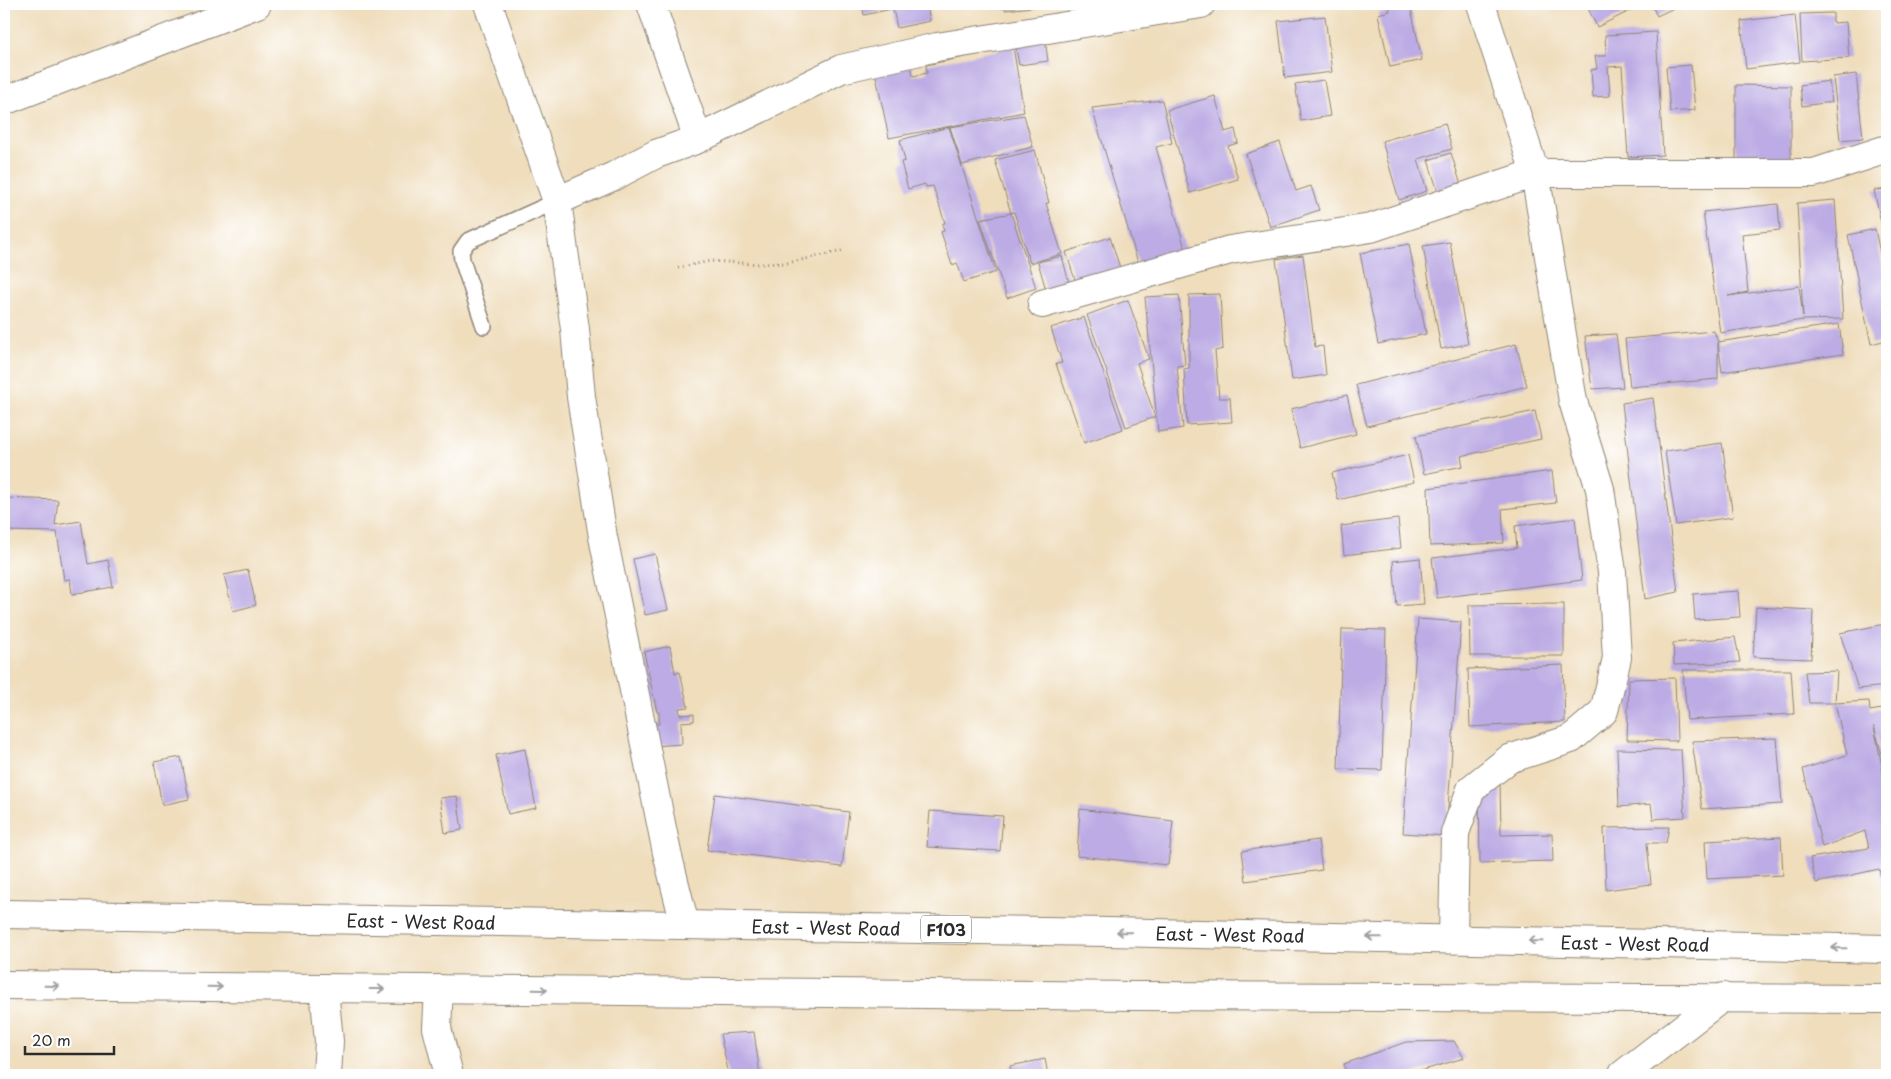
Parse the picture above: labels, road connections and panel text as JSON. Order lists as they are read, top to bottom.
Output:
{
  "streets": {
    "street": ["East - West Road", "F103"]
  },
  "scale_bar": "20 m"
}
